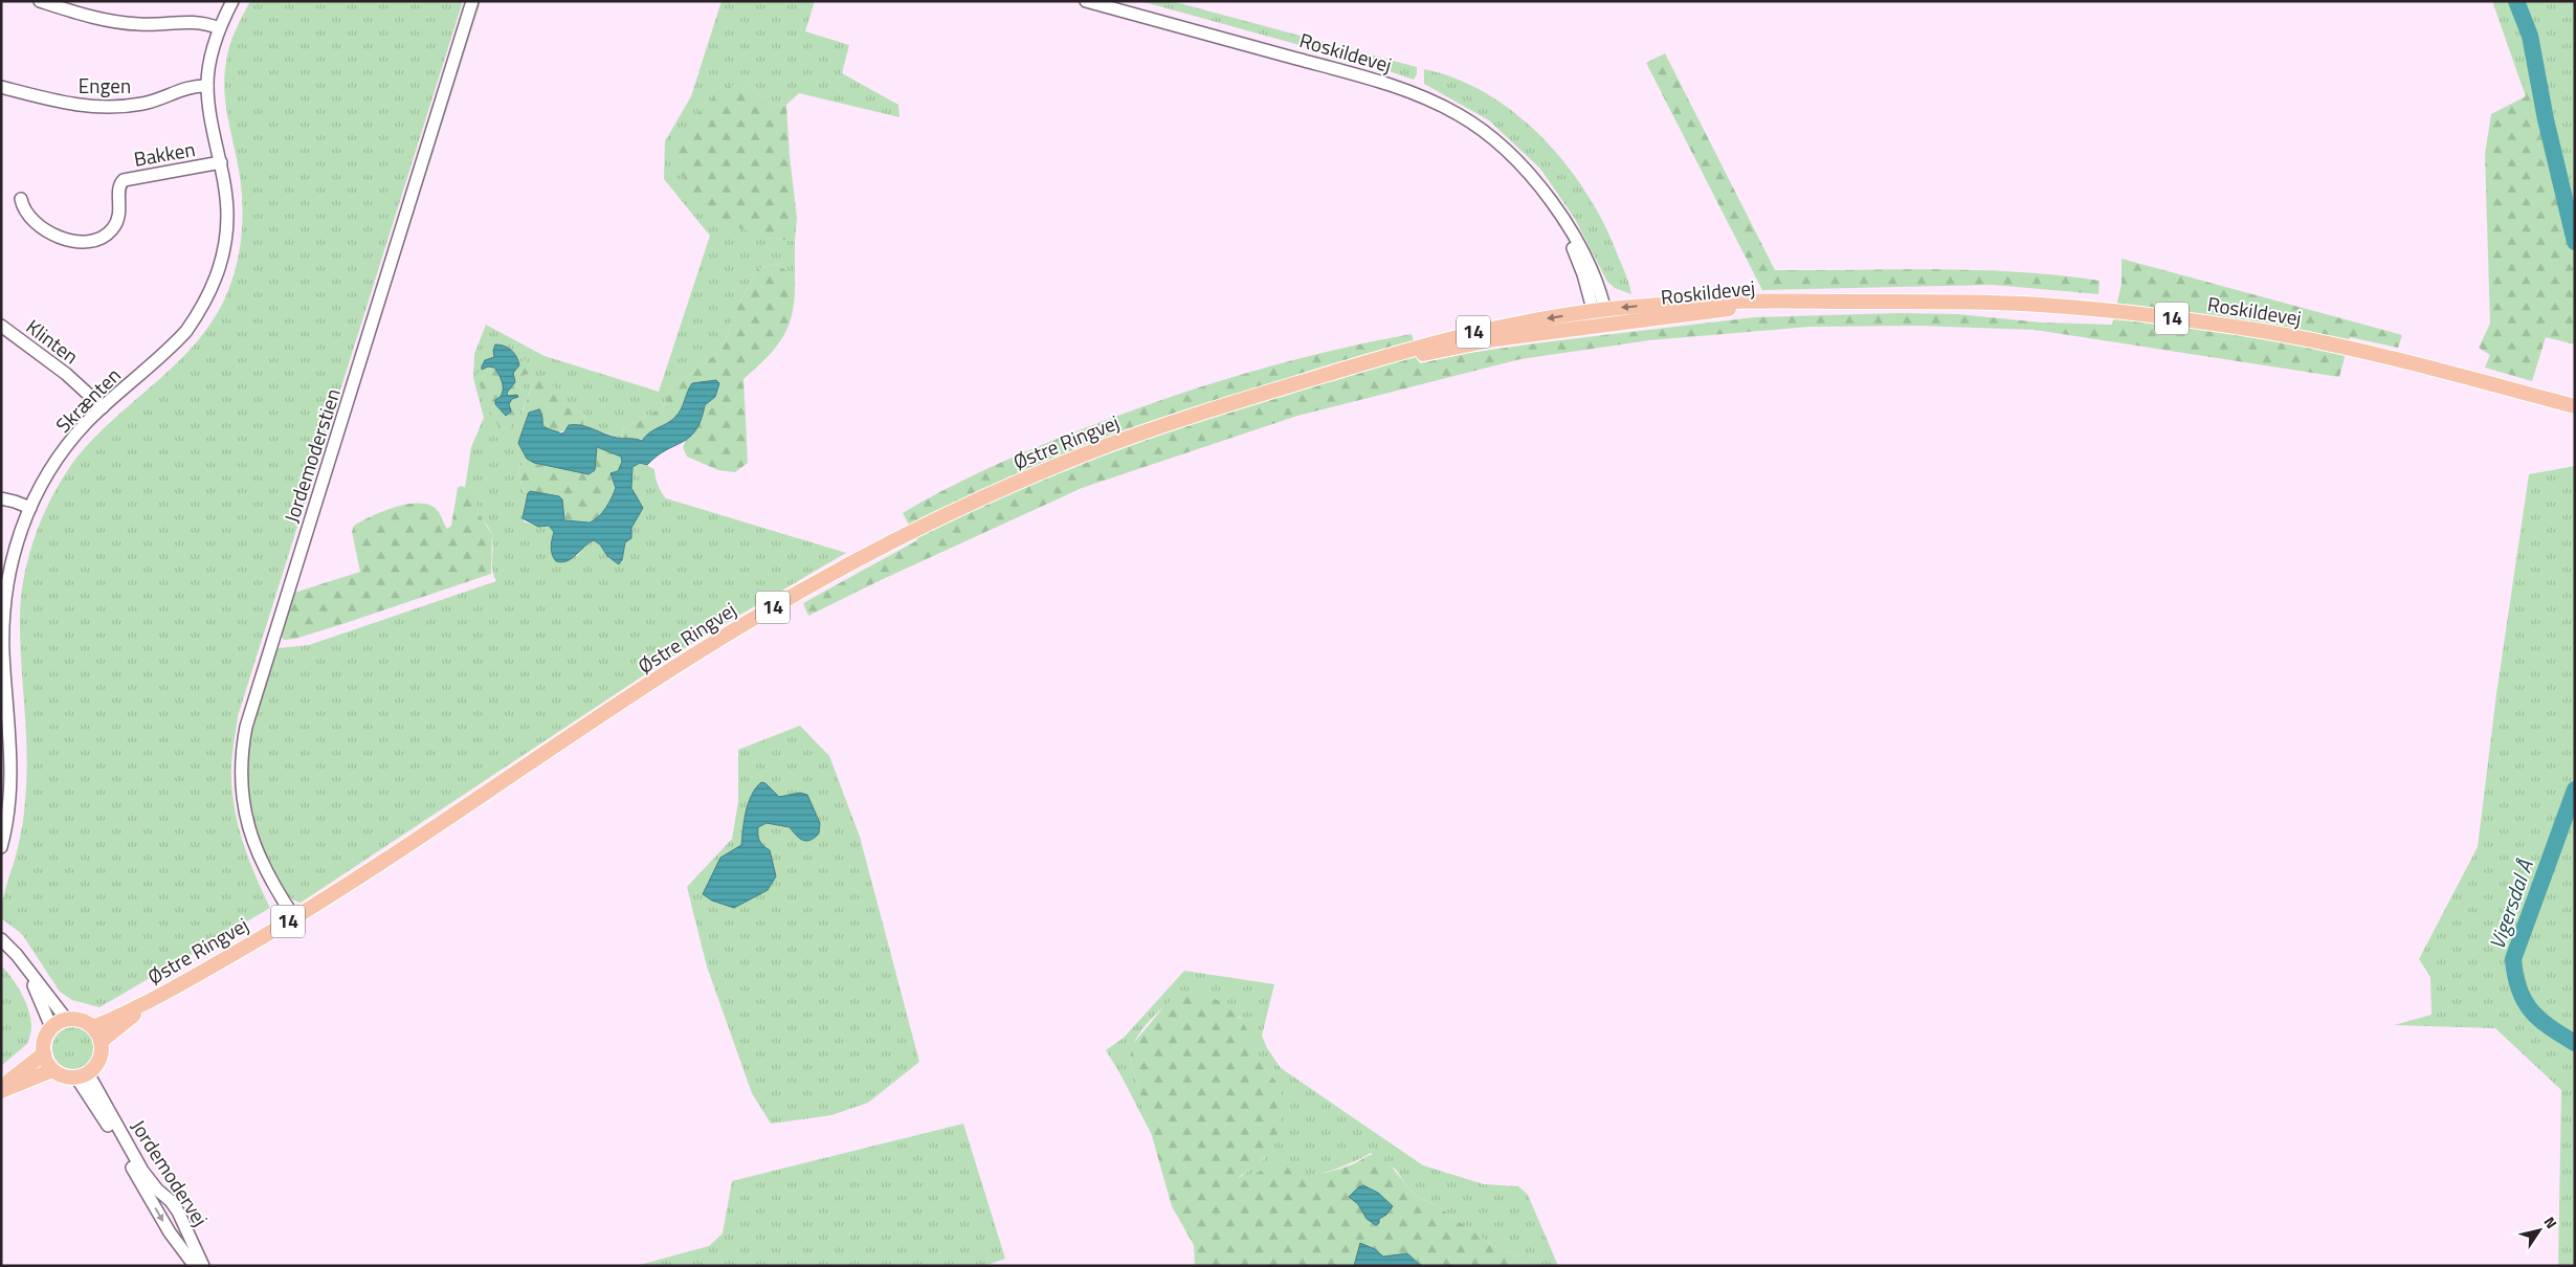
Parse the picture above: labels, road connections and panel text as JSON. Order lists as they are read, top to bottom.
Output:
{
  "streets": {
    "main road": ["Roskildevej", "14", "Østre Ringvej"],
    "street": [
      "Engen",
      "Bakken",
      "Klinten",
      "Skrænten",
      "Jordemoderstien",
      "Jordemodervej"
    ]
  },
  "crossings": [
    ["Roskildevej", "Østre Ringvej"],
    ["Engen", "Skrænten"],
    ["Bakken", "Skrænten"],
    ["Klinten", "Skrænten"],
    ["Østre Ringvej", "Jordemoderstien"],
    ["Østre Ringvej", "Jordemodervej"]
  ],
  "water": ["Vigersdal Å"],
  "north": "top right"
}
